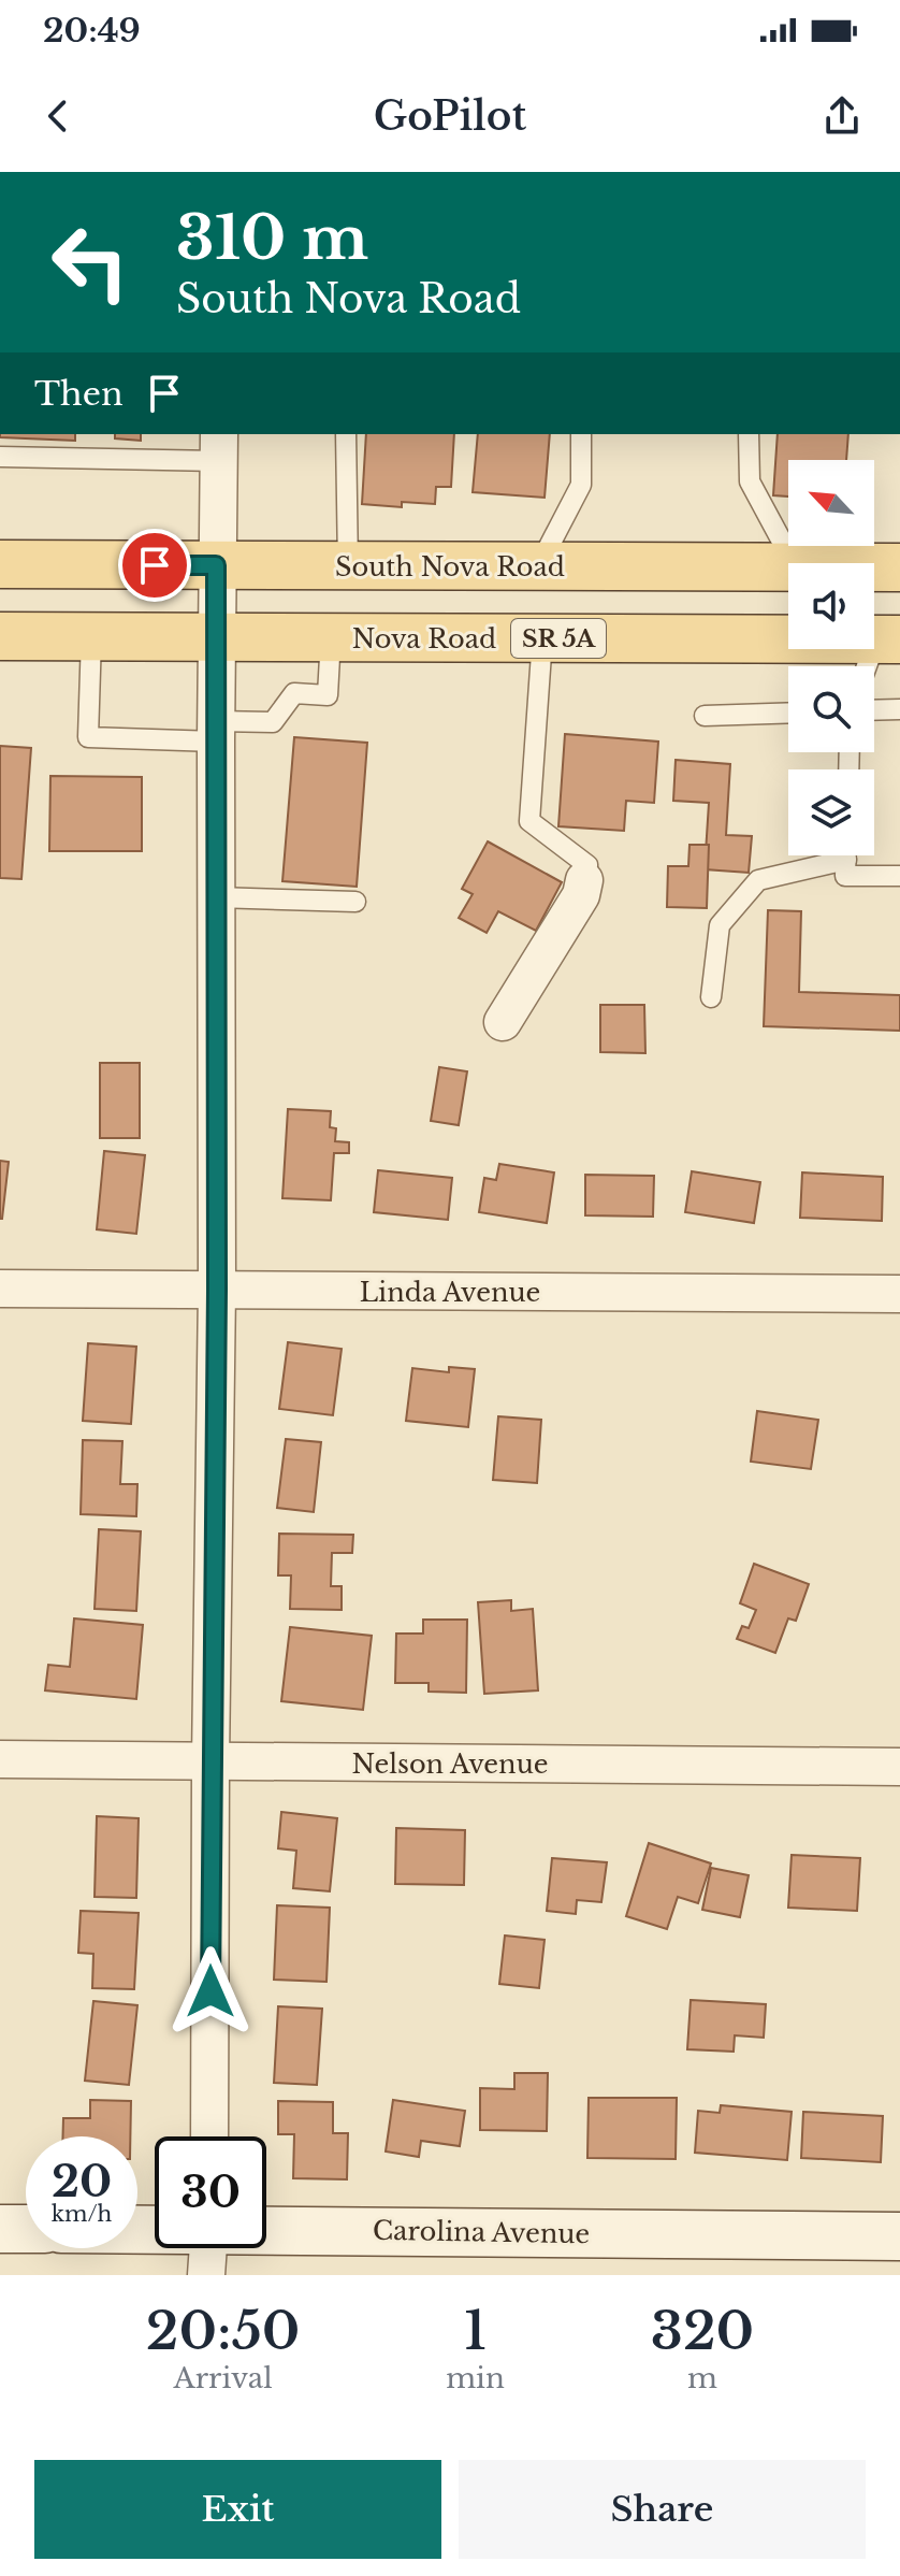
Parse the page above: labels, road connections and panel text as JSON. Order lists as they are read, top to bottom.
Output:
{
  "streets": {
    "main road": ["South Nova Road", "Nova Road", "SR 5A"],
    "street": ["Linda Avenue", "Nelson Avenue", "Carolina Avenue"]
  },
  "north": "top left",
  "page": {
    "status": "20:49",
    "header": "GoPilot",
    "turn": ["310 m", "South Nova Road"],
    "then": "Then",
    "speed": "20 km/h",
    "limit": "30",
    "eta": [
      "20:50",
      "Arrival",
      "1",
      "min",
      "320",
      "m"
    ],
    "buttons": ["Exit", "Share"]
  }
}
